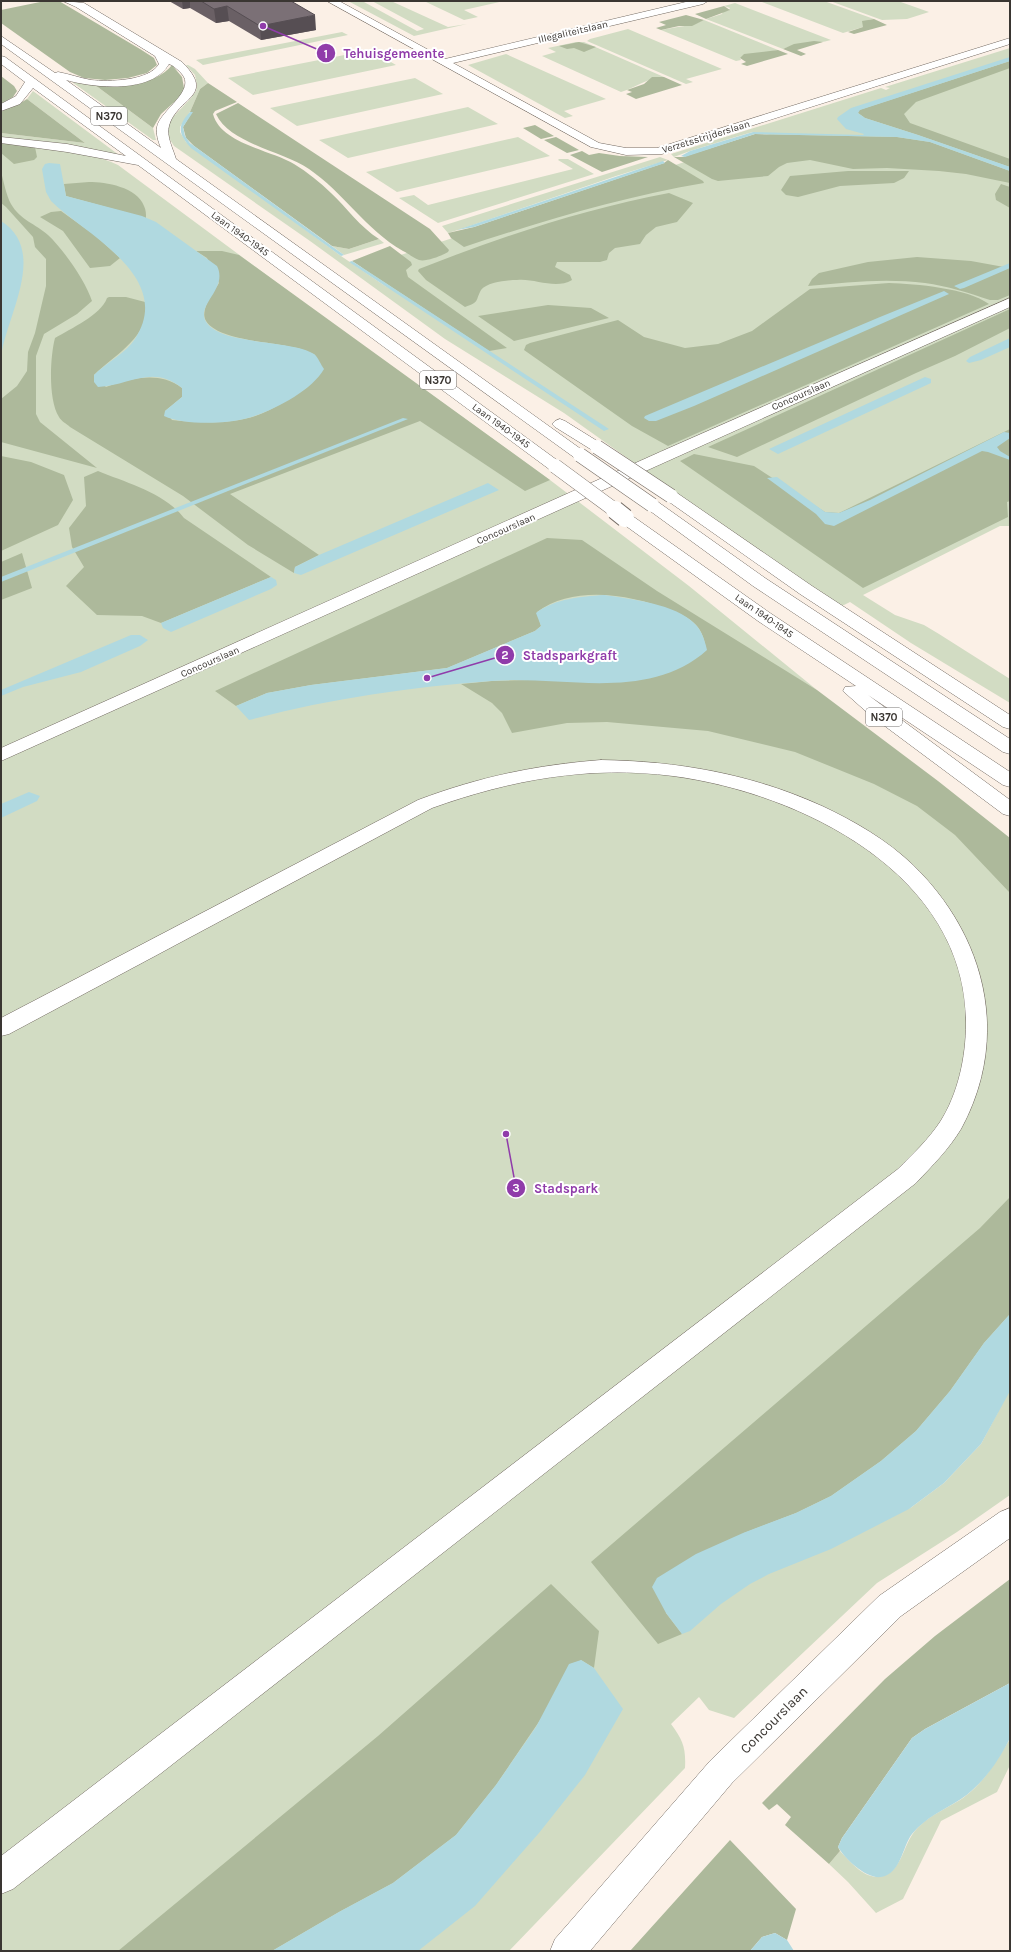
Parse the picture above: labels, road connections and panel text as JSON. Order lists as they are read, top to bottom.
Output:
{
  "streets": {
    "main road": [
      "Illegaliteitslaan",
      "N370",
      "Verzetsstrijderslaan",
      "Laan 1940-1945",
      "Concourslaan"
    ]
  },
  "crossings": [
    ["Illegaliteitslaan", "Verzetsstrijderslaan"],
    ["N370", "Laan 1940-1945"]
  ],
  "places": ["Tehuisgemeente", "Stadsparkgraft", "Stadspark"]
}
